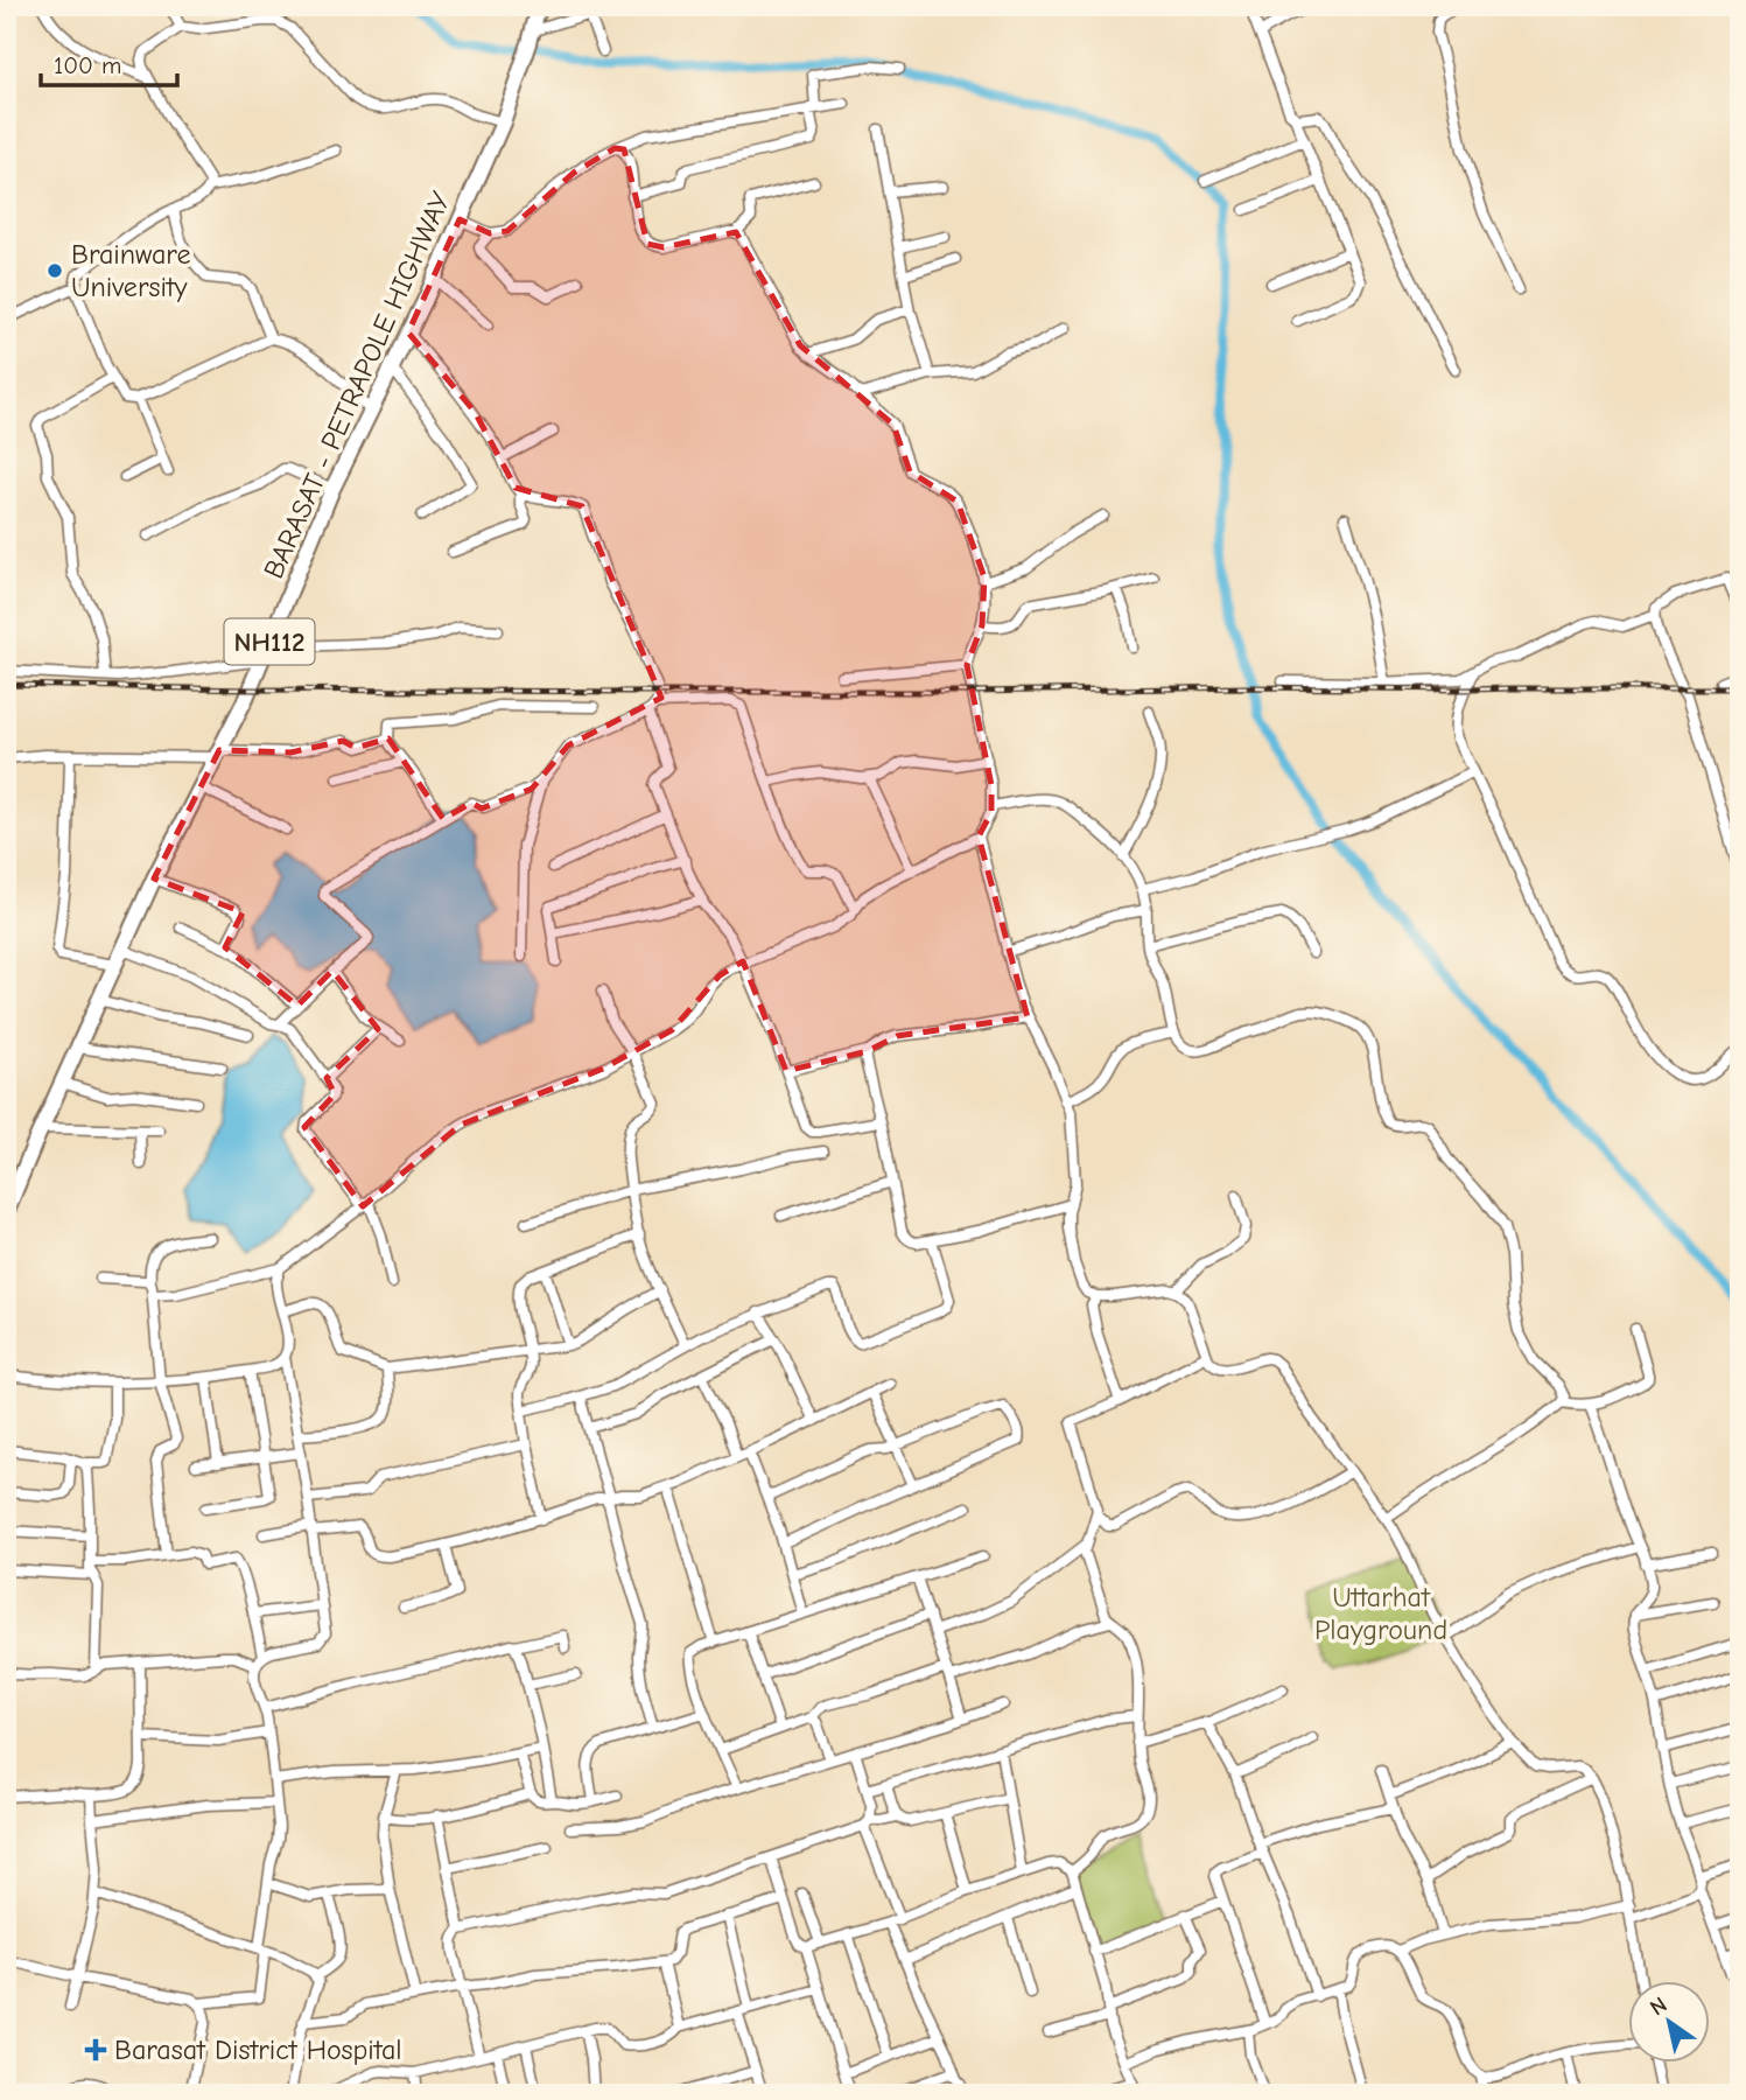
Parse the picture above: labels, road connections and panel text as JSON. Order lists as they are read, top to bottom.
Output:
{
  "streets": {
    "highway": ["BARASAT - PETRAPOLE HIGHWAY", "NH112"]
  },
  "crossings": [
    ["BARASAT - PETRAPOLE HIGHWAY", "NH112"]
  ],
  "parks": ["Uttarhat Playground"],
  "places": {
    "other": ["Brainware University"],
    "health": ["Barasat District Hospital"]
  },
  "scale_bar": "100 m",
  "north": "top left"
}
